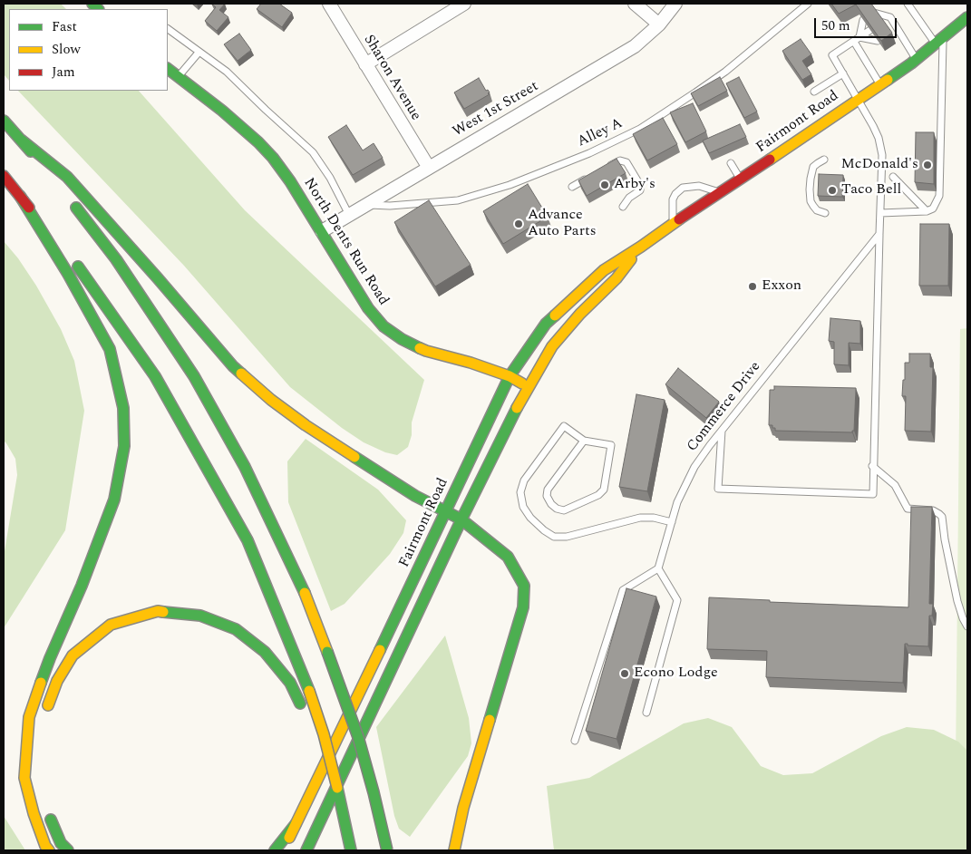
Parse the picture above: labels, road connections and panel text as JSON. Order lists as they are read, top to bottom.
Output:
{
  "streets": {
    "main road": ["Fairmont Road", "North Dents Run Road"],
    "street": ["Sharon Avenue", "West 1st Street"],
    "lane": ["Alley A", "Commerce Drive"]
  },
  "crossings": [
    ["Sharon Avenue", "West 1st Street"],
    ["West 1st Street", "Alley A"],
    ["West 1st Street", "North Dents Run Road"],
    ["Fairmont Road", "North Dents Run Road"]
  ],
  "places": [
    "McDonald's",
    "Arby's",
    "Taco Bell",
    "Advance Auto Parts",
    "Exxon",
    "Econo Lodge"
  ],
  "legend": ["Fast", "Slow", "Jam"],
  "scale_bar": "50 m"
}
